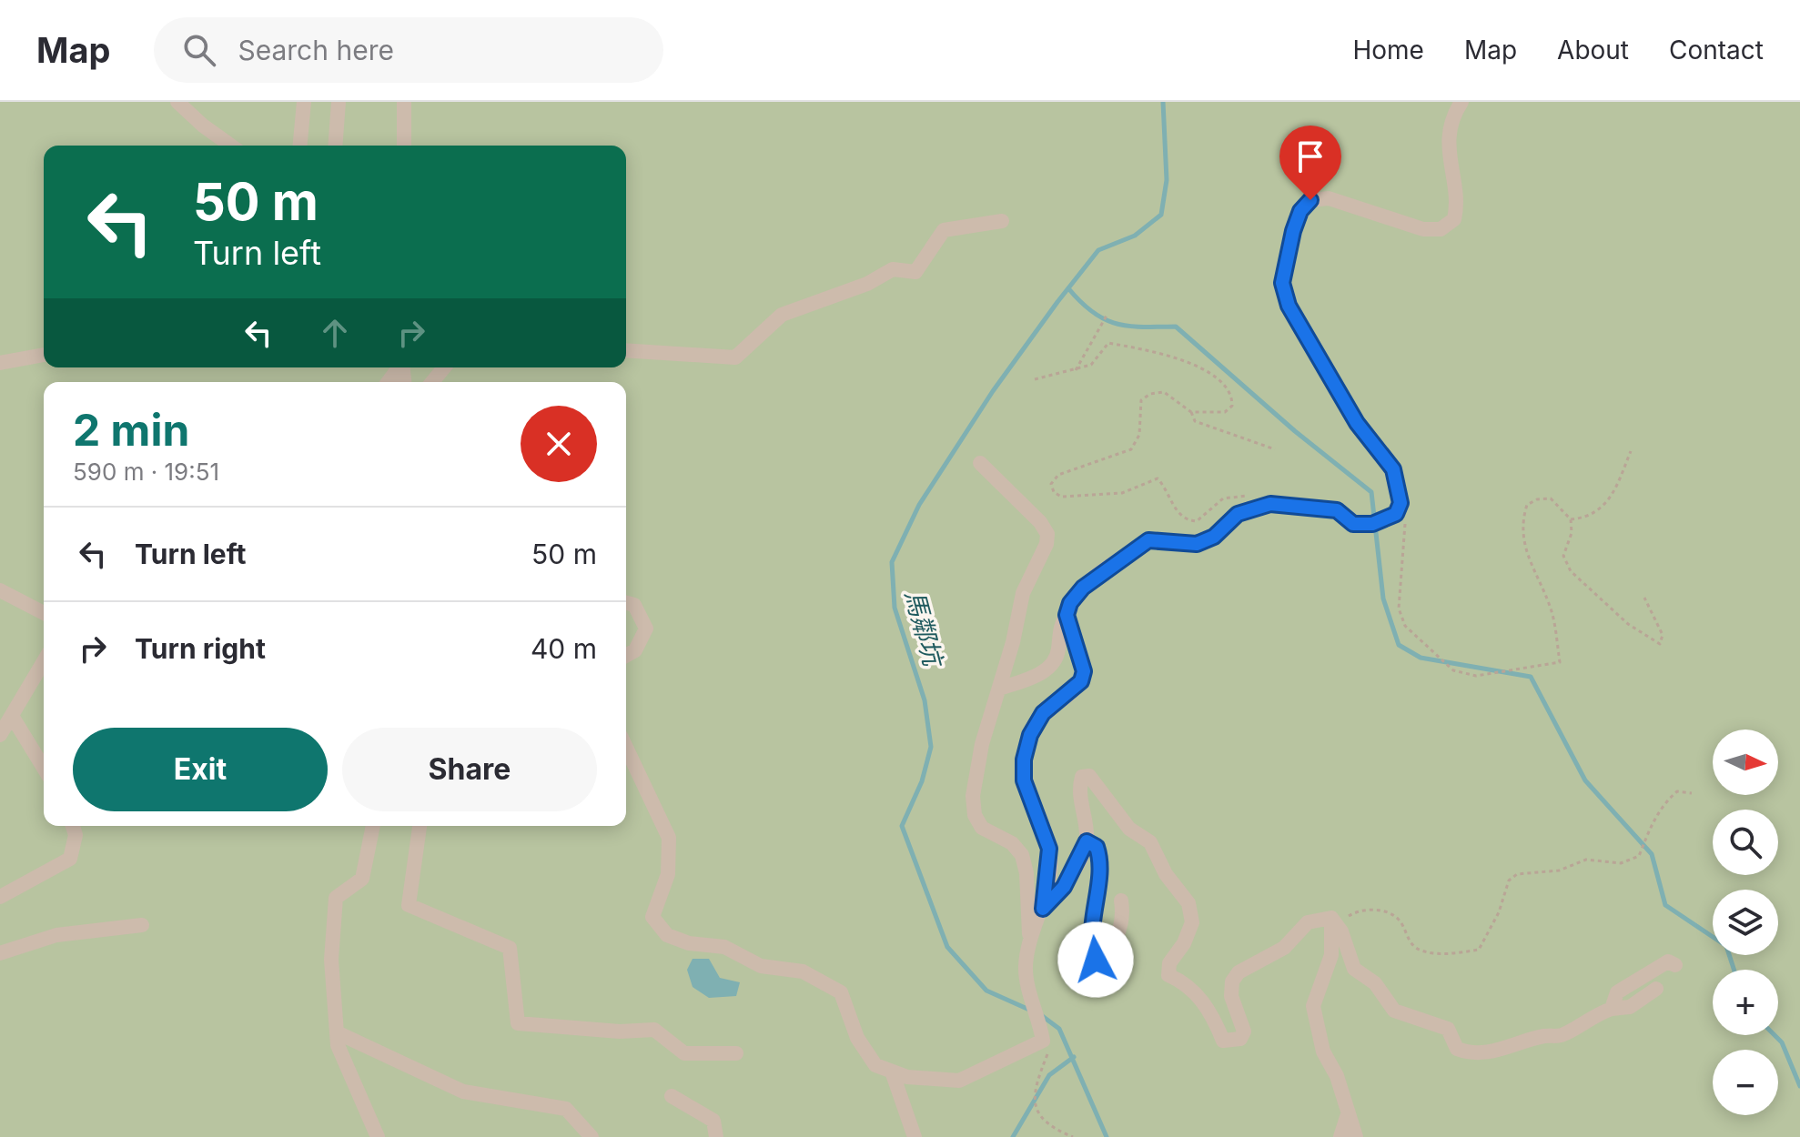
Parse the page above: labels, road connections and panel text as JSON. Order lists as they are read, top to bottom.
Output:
{
  "water": ["馬鄰坑"],
  "north": "right",
  "page": {
    "header": "Map",
    "search": "Search here",
    "nav": [
      "Home",
      "Map",
      "About",
      "Contact"
    ],
    "turn": ["50 m", "Turn left"],
    "heading": ["2 min", "590 m · 19:51"],
    "list": [
      {
        "name": "Turn left",
        "value": "50 m"
      },
      {
        "name": "Turn right",
        "value": "40 m"
      }
    ],
    "buttons": ["Exit", "Share"],
    "map_buttons": ["+", "−"]
  }
}
